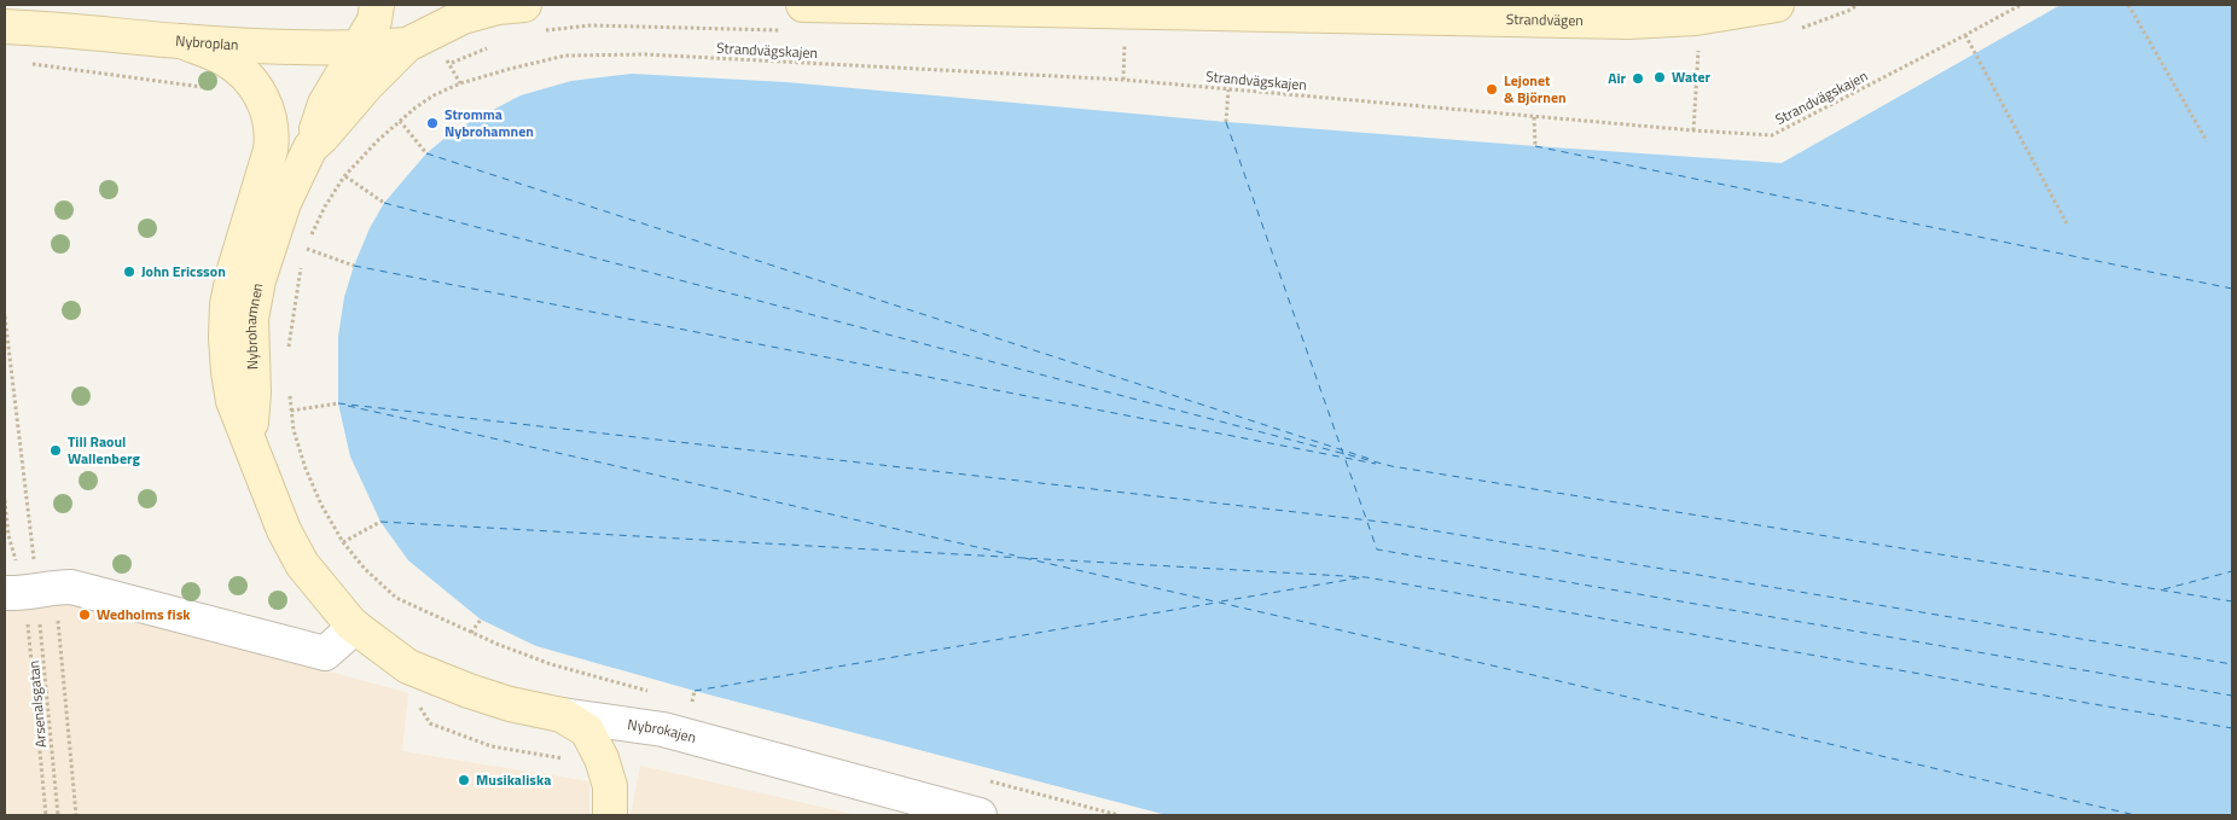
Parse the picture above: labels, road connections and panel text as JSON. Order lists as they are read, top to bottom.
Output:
{
  "streets": {
    "street": [
      "Strandvägen",
      "Nybroplan",
      "Nybrohamnen",
      "Nybrokajen"
    ],
    "path": ["Strandvägskajen", "Arsenalsgatan"]
  },
  "crossings": [
    ["Nybroplan", "Nybrohamnen"],
    ["Nybrohamnen", "Nybrokajen"]
  ],
  "places": [
    "Water",
    "Air",
    "Lejonet & Björnen",
    "Stromma Nybrohamnen",
    "John Ericsson",
    "Till Raoul Wallenberg",
    "Wedholms fisk",
    "Musikaliska"
  ]
}
